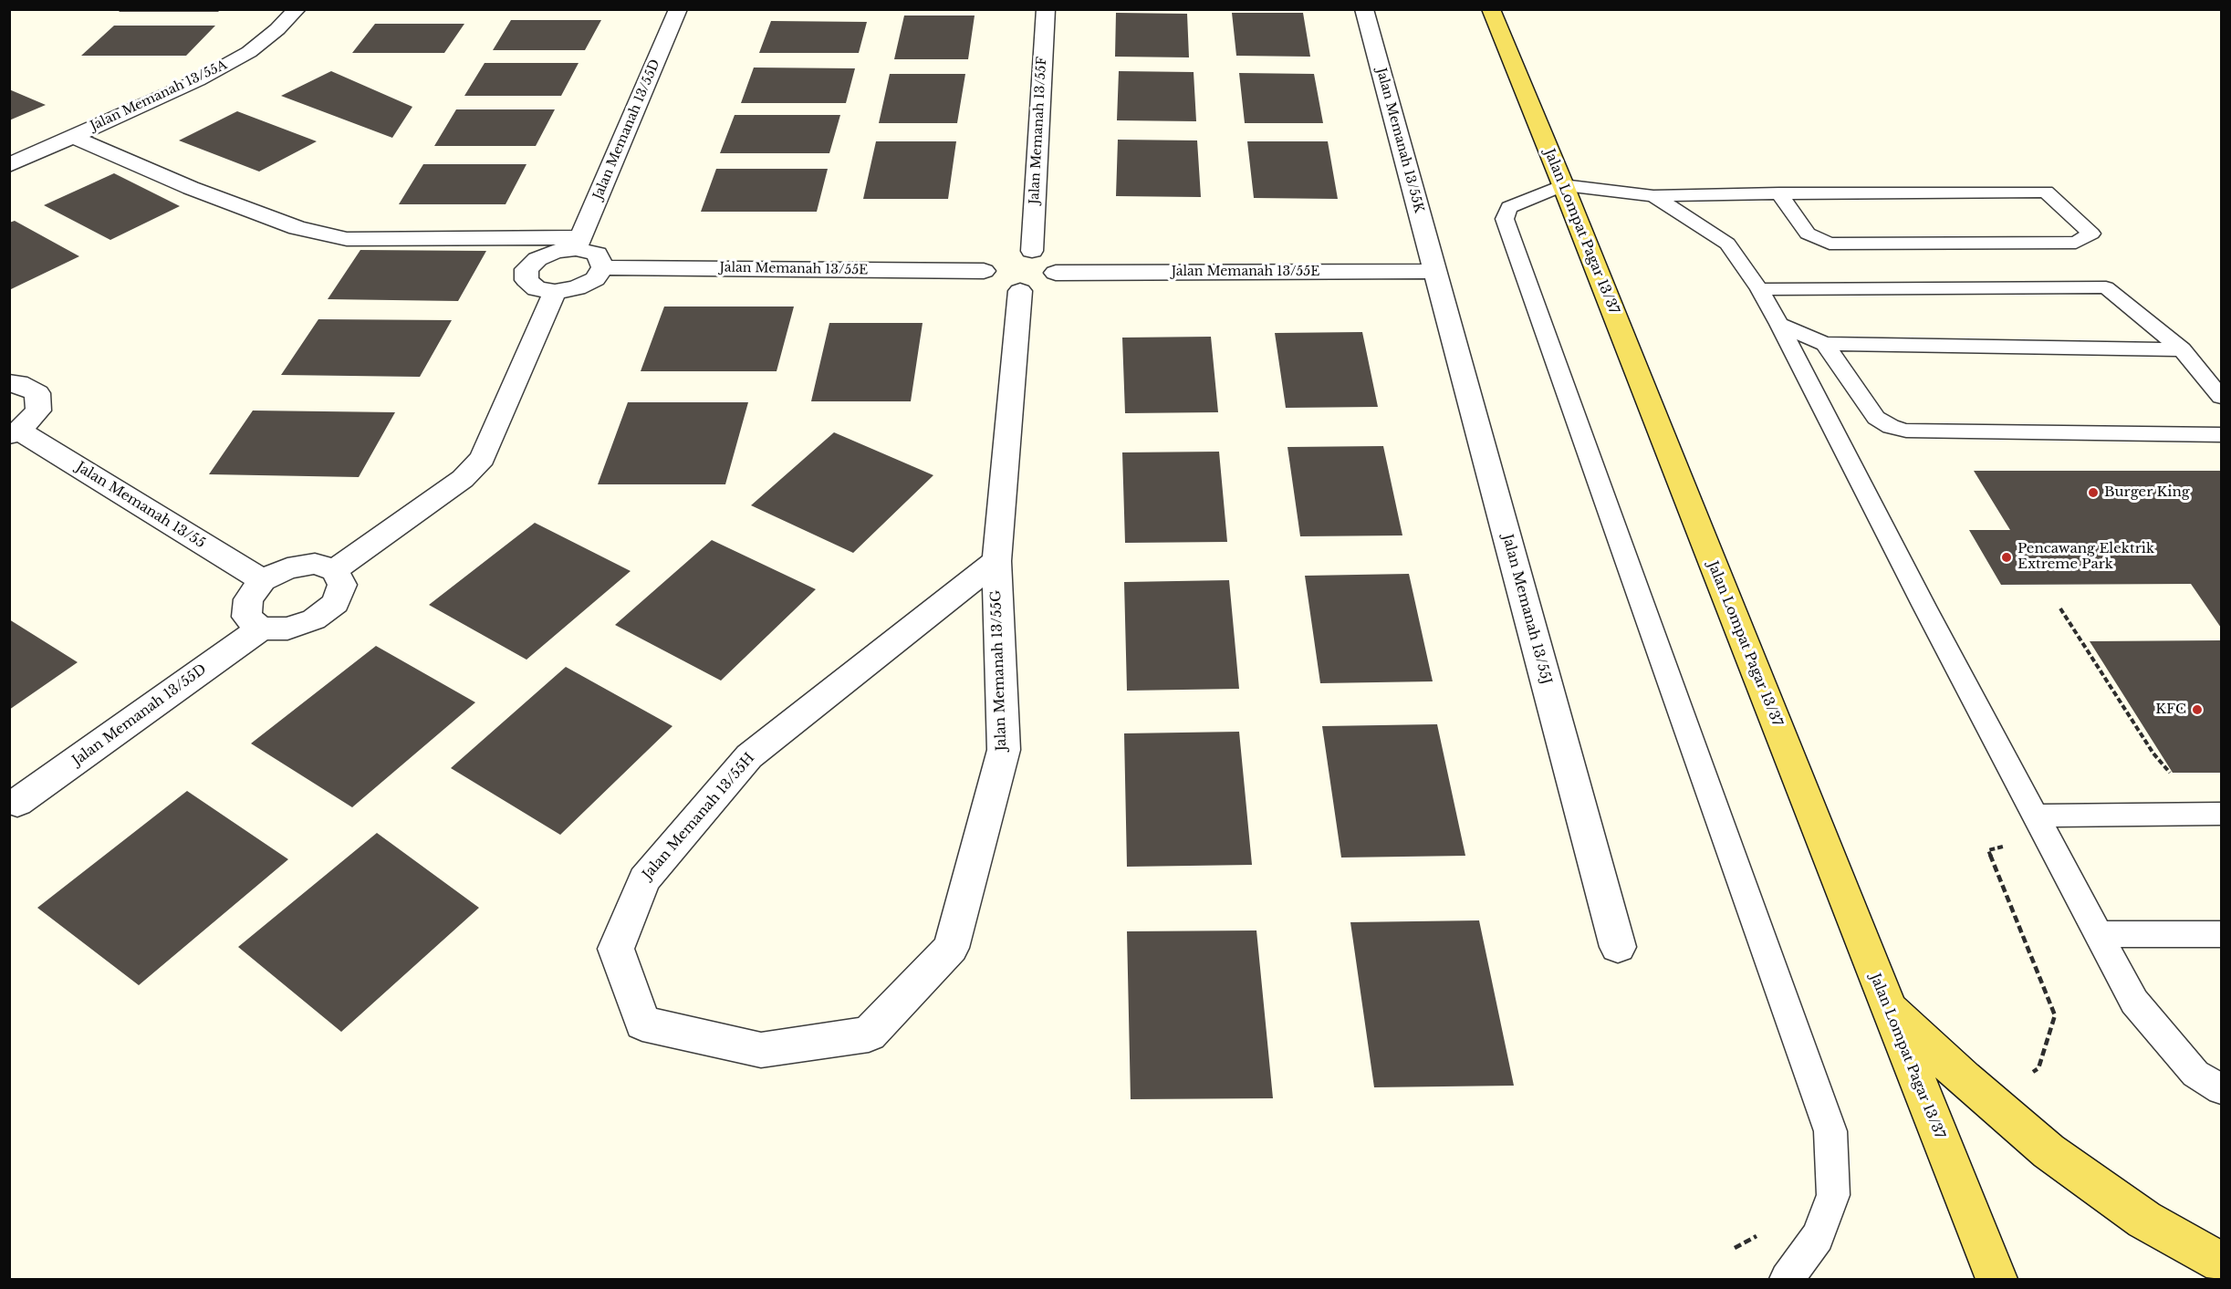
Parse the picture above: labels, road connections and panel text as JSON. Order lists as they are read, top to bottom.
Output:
{
  "streets": {
    "main road": ["Jalan Lompat Pagar 13/37"],
    "street": [
      "Jalan Memanah 13/55A",
      "Jalan Memanah 13/55D",
      "Jalan Memanah 13/55F",
      "Jalan Memanah 13/55K",
      "Jalan Memanah 13/55E",
      "Jalan Memanah 13/55",
      "Jalan Memanah 13/55J",
      "Jalan Memanah 13/55G",
      "Jalan Memanah 13/55H"
    ]
  },
  "crossings": [
    ["Jalan Memanah 13/55D", "Jalan Memanah 13/55"],
    ["Jalan Memanah 13/55K", "Jalan Memanah 13/55E"],
    ["Jalan Memanah 13/55K", "Jalan Memanah 13/55J"],
    ["Jalan Memanah 13/55E", "Jalan Memanah 13/55J"],
    ["Jalan Memanah 13/55G", "Jalan Memanah 13/55H"]
  ],
  "places": ["Burger King", "Pencawang Elektrik Extreme Park", "KFC"]
}
